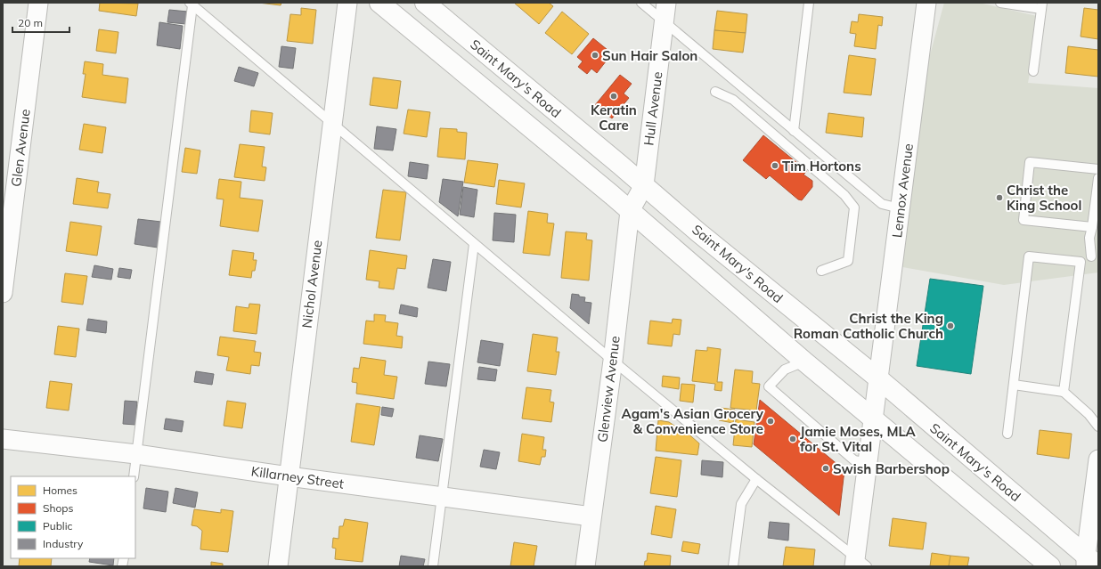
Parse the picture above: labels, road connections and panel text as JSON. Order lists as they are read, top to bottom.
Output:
{
  "streets": {
    "main road": ["Saint Mary's Road"],
    "street": [
      "Hull Avenue",
      "Glen Avenue",
      "Lennox Avenue",
      "Nichol Avenue",
      "Glenview Avenue",
      "Killarney Street"
    ]
  },
  "crossings": [
    ["Saint Mary's Road", "Hull Avenue"],
    ["Saint Mary's Road", "Lennox Avenue"],
    ["Hull Avenue", "Glenview Avenue"],
    ["Nichol Avenue", "Killarney Street"],
    ["Glenview Avenue", "Killarney Street"]
  ],
  "places": [
    "Sun Hair Salon",
    "Keratin Care",
    "Tim Hortons",
    "Christ the King School",
    "Christ the King Roman Catholic Church",
    "Agam's Asian Grocery & Convenience Store",
    "Jamie Moses, MLA for St. Vital",
    "Swish Barbershop"
  ],
  "legend": [
    "Homes",
    "Shops",
    "Public",
    "Industry"
  ],
  "scale_bar": "20 m"
}
